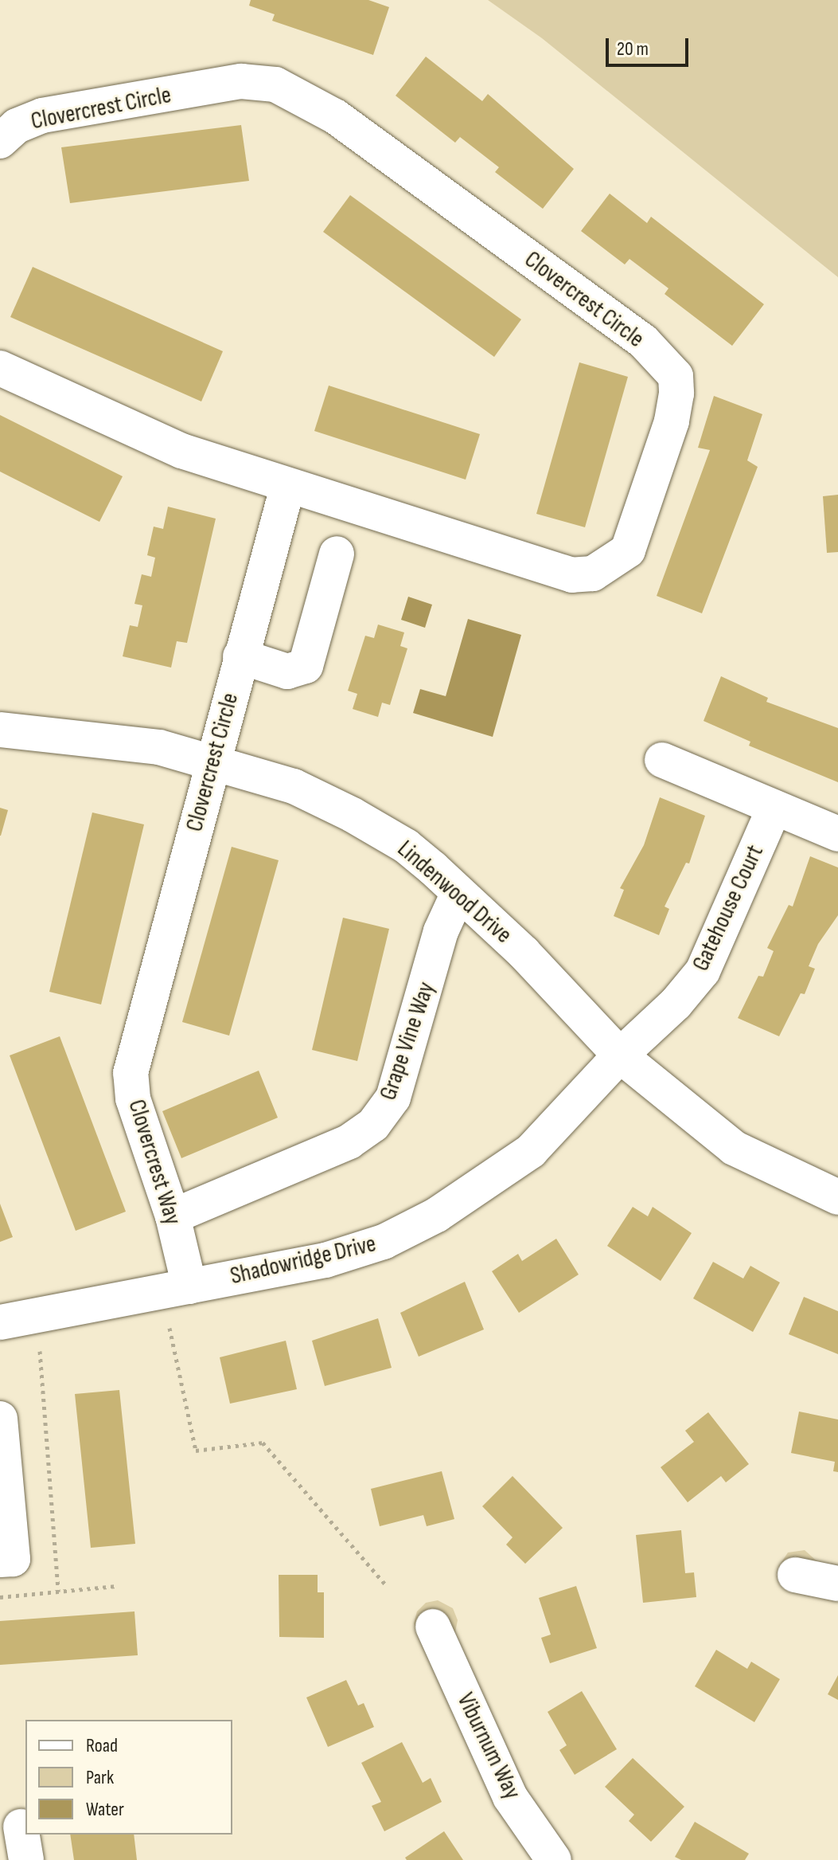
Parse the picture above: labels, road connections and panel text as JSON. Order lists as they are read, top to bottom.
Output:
{
  "streets": {
    "street": [
      "Clovercrest Circle",
      "Lindenwood Drive",
      "Gatehouse Court",
      "Grape Vine Way",
      "Clovercrest Way",
      "Shadowridge Drive",
      "Viburnum Way"
    ]
  },
  "crossings": [
    ["Clovercrest Circle", "Lindenwood Drive"],
    ["Clovercrest Circle", "Clovercrest Way"],
    ["Lindenwood Drive", "Gatehouse Court"],
    ["Lindenwood Drive", "Grape Vine Way"],
    ["Lindenwood Drive", "Shadowridge Drive"],
    ["Gatehouse Court", "Shadowridge Drive"],
    ["Grape Vine Way", "Clovercrest Way"],
    ["Clovercrest Way", "Shadowridge Drive"]
  ],
  "legend": ["Road", "Park", "Water"],
  "scale_bar": "20 m"
}
